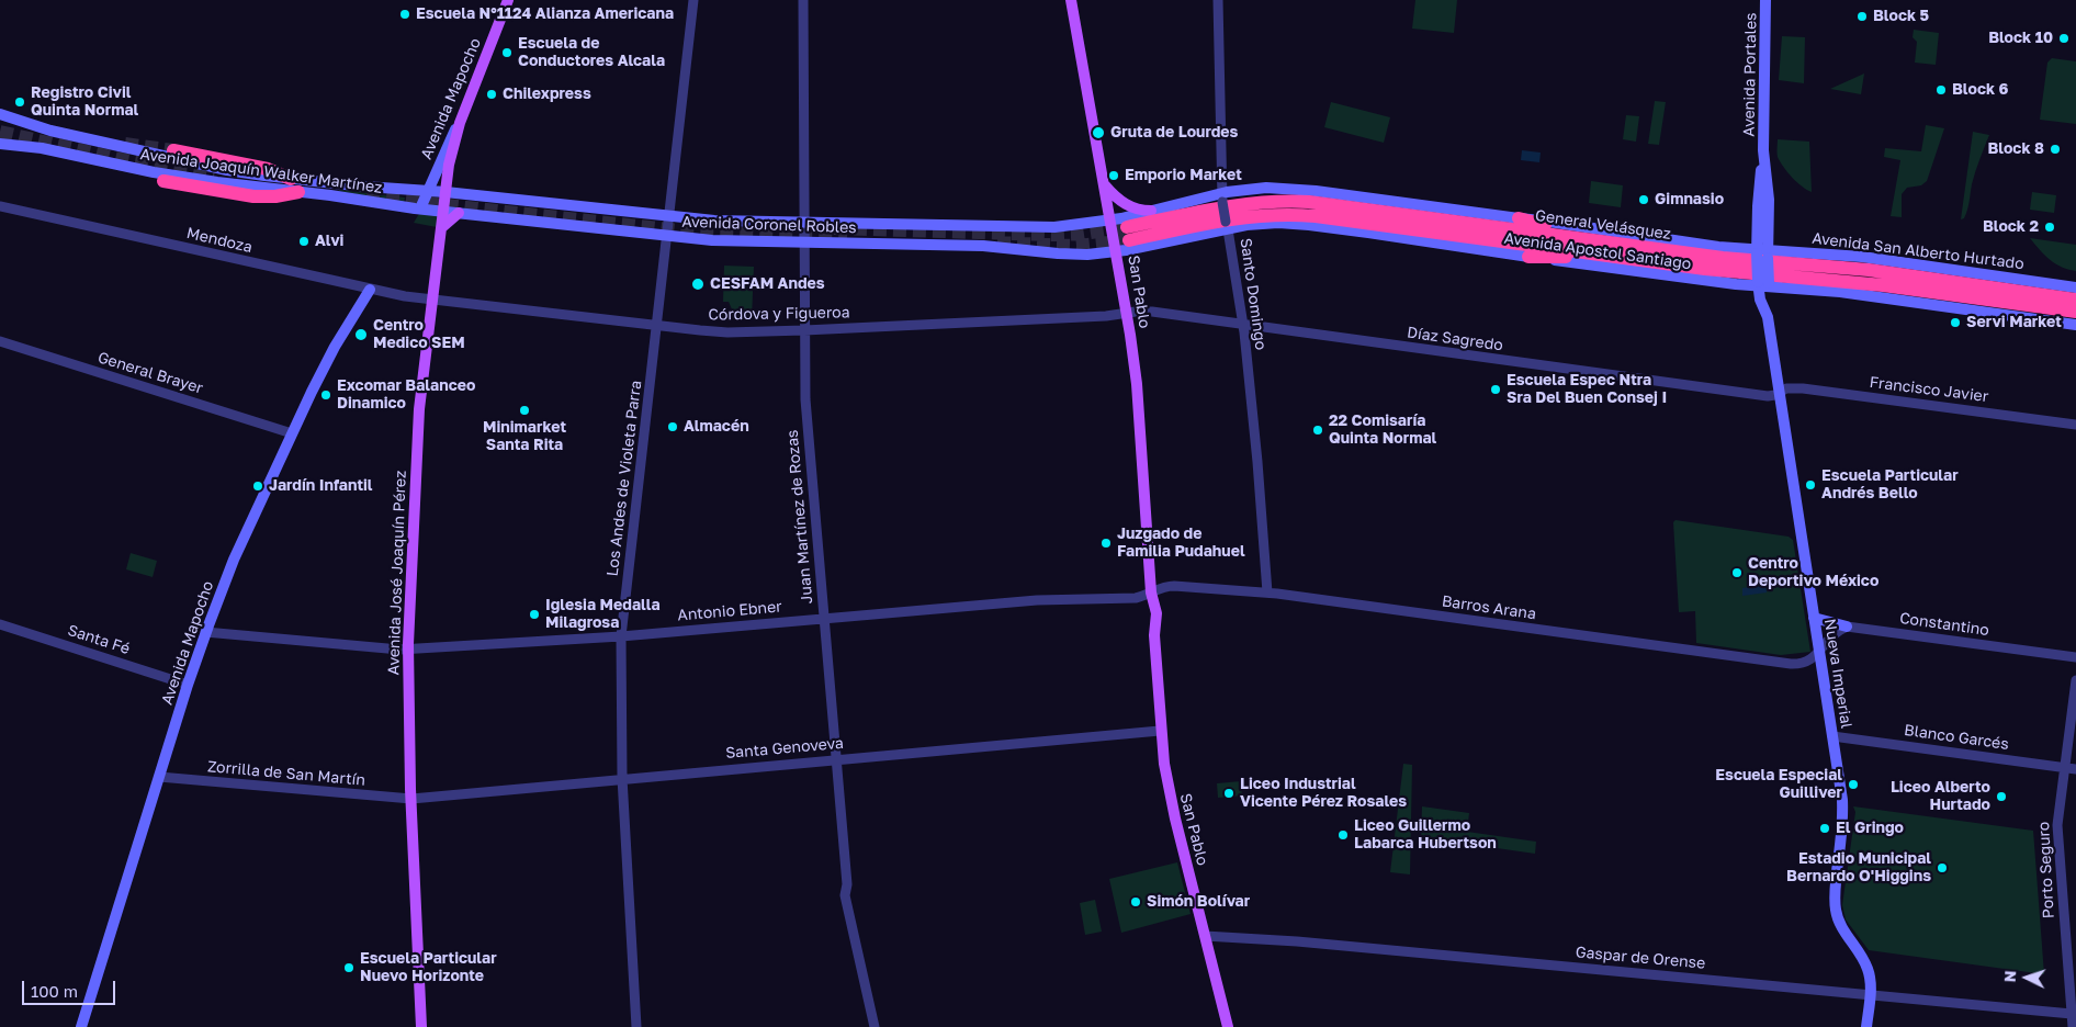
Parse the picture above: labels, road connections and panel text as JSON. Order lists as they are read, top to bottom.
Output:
{
  "streets": {
    "highway": ["General Velásquez"],
    "main road": [
      "Avenida Portales",
      "Avenida Mapocho",
      "Avenida Joaquín Walker Martínez",
      "Avenida Coronel Robles",
      "Avenida Apostol Santiago",
      "Avenida San Alberto Hurtado",
      "San Pablo",
      "Avenida José Joaquín Pérez",
      "Nueva Imperial"
    ],
    "street": [
      "Mendoza",
      "Santo Domingo",
      "Córdova y Figueroa",
      "Díaz Sagredo",
      "General Brayer",
      "Francisco Javier",
      "Los Andes de Violeta Parra",
      "Juan Martínez de Rozas",
      "Barros Arana",
      "Antonio Ebner",
      "Constantino",
      "Santa Fé",
      "Blanco Garcés",
      "Santa Genoveva",
      "Zorrilla de San Martín",
      "Porto Seguro",
      "Gaspar de Orense"
    ]
  },
  "crossings": [
    ["Avenida Portales", "Avenida Apostol Santiago"],
    ["Avenida Portales", "Avenida San Alberto Hurtado"],
    ["Avenida Portales", "Nueva Imperial"],
    ["Avenida Mapocho", "Avenida Joaquín Walker Martínez"],
    ["Avenida Mapocho", "Avenida Coronel Robles"],
    ["Avenida Mapocho", "Mendoza"],
    ["Avenida Mapocho", "General Brayer"],
    ["Avenida Mapocho", "Avenida José Joaquín Pérez"],
    ["Avenida Mapocho", "Antonio Ebner"],
    ["Avenida Mapocho", "Santa Fé"],
    ["Avenida Mapocho", "Zorrilla de San Martín"],
    ["Avenida Joaquín Walker Martínez", "Avenida Coronel Robles"],
    ["Avenida Coronel Robles", "Avenida Apostol Santiago"],
    ["Avenida Coronel Robles", "San Pablo"],
    ["Avenida Coronel Robles", "Los Andes de Violeta Parra"],
    ["Avenida Coronel Robles", "Juan Martínez de Rozas"],
    ["Avenida Coronel Robles", "Avenida José Joaquín Pérez"],
    ["Mendoza", "Córdova y Figueroa"],
    ["Mendoza", "Avenida José Joaquín Pérez"],
    ["Avenida Apostol Santiago", "Avenida San Alberto Hurtado"],
    ["Avenida Apostol Santiago", "San Pablo"],
    ["Avenida Apostol Santiago", "Santo Domingo"],
    ["Avenida Apostol Santiago", "Nueva Imperial"],
    ["Avenida San Alberto Hurtado", "Nueva Imperial"],
    ["San Pablo", "Córdova y Figueroa"],
    ["San Pablo", "Díaz Sagredo"],
    ["San Pablo", "Barros Arana"],
    ["San Pablo", "Antonio Ebner"],
    ["San Pablo", "Santa Genoveva"],
    ["San Pablo", "Gaspar de Orense"],
    ["Santo Domingo", "Díaz Sagredo"],
    ["Santo Domingo", "Barros Arana"],
    ["Córdova y Figueroa", "Díaz Sagredo"],
    ["Córdova y Figueroa", "Los Andes de Violeta Parra"],
    ["Córdova y Figueroa", "Juan Martínez de Rozas"],
    ["Córdova y Figueroa", "Avenida José Joaquín Pérez"],
    ["Díaz Sagredo", "Francisco Javier"],
    ["Díaz Sagredo", "Nueva Imperial"],
    ["Francisco Javier", "Nueva Imperial"],
    ["Los Andes de Violeta Parra", "Antonio Ebner"],
    ["Los Andes de Violeta Parra", "Santa Genoveva"],
    ["Juan Martínez de Rozas", "Antonio Ebner"],
    ["Juan Martínez de Rozas", "Santa Genoveva"],
    ["Avenida José Joaquín Pérez", "Antonio Ebner"],
    ["Avenida José Joaquín Pérez", "Santa Genoveva"],
    ["Avenida José Joaquín Pérez", "Zorrilla de San Martín"],
    ["Barros Arana", "Antonio Ebner"],
    ["Barros Arana", "Nueva Imperial"],
    ["Nueva Imperial", "Blanco Garcés"],
    ["Nueva Imperial", "Gaspar de Orense"],
    ["Blanco Garcés", "Porto Seguro"],
    ["Santa Genoveva", "Zorrilla de San Martín"],
    ["Porto Seguro", "Gaspar de Orense"]
  ],
  "places": [
    "Escuela N°1124 Alianza Americana",
    "Block 5",
    "Block 10",
    "Escuela de Conductores Alcala",
    "Block 6",
    "Chilexpress",
    "Registro Civil Quinta Normal",
    "Gruta de Lourdes",
    "Block 8",
    "Emporio Market",
    "Gimnasio",
    "Block 2",
    "Alvi",
    "CESFAM Andes",
    "Servi Market",
    "Centro Medico SEM",
    "Escuela Espec Ntra Sra Del Buen Consej I",
    "Excomar Balanceo Dinamico",
    "Minimarket Santa Rita",
    "Almacén",
    "22 Comisaría Quinta Normal",
    "Escuela Particular Andrés Bello",
    "Jardín Infantil",
    "Juzgado de Familia Pudahuel",
    "Centro Deportivo México",
    "Iglesia Medalla Milagrosa",
    "Escuela Especial Guilliver",
    "Liceo Industrial Vicente Pérez Rosales",
    "Liceo Alberto Hurtado",
    "El Gringo",
    "Liceo Guillermo Labarca Hubertson",
    "Estadio Municipal Bernardo O'Higgins",
    "Simón Bolívar",
    "Escuela Particular Nuevo Horizonte"
  ],
  "scale_bar": "100 m",
  "north": "left"
}
